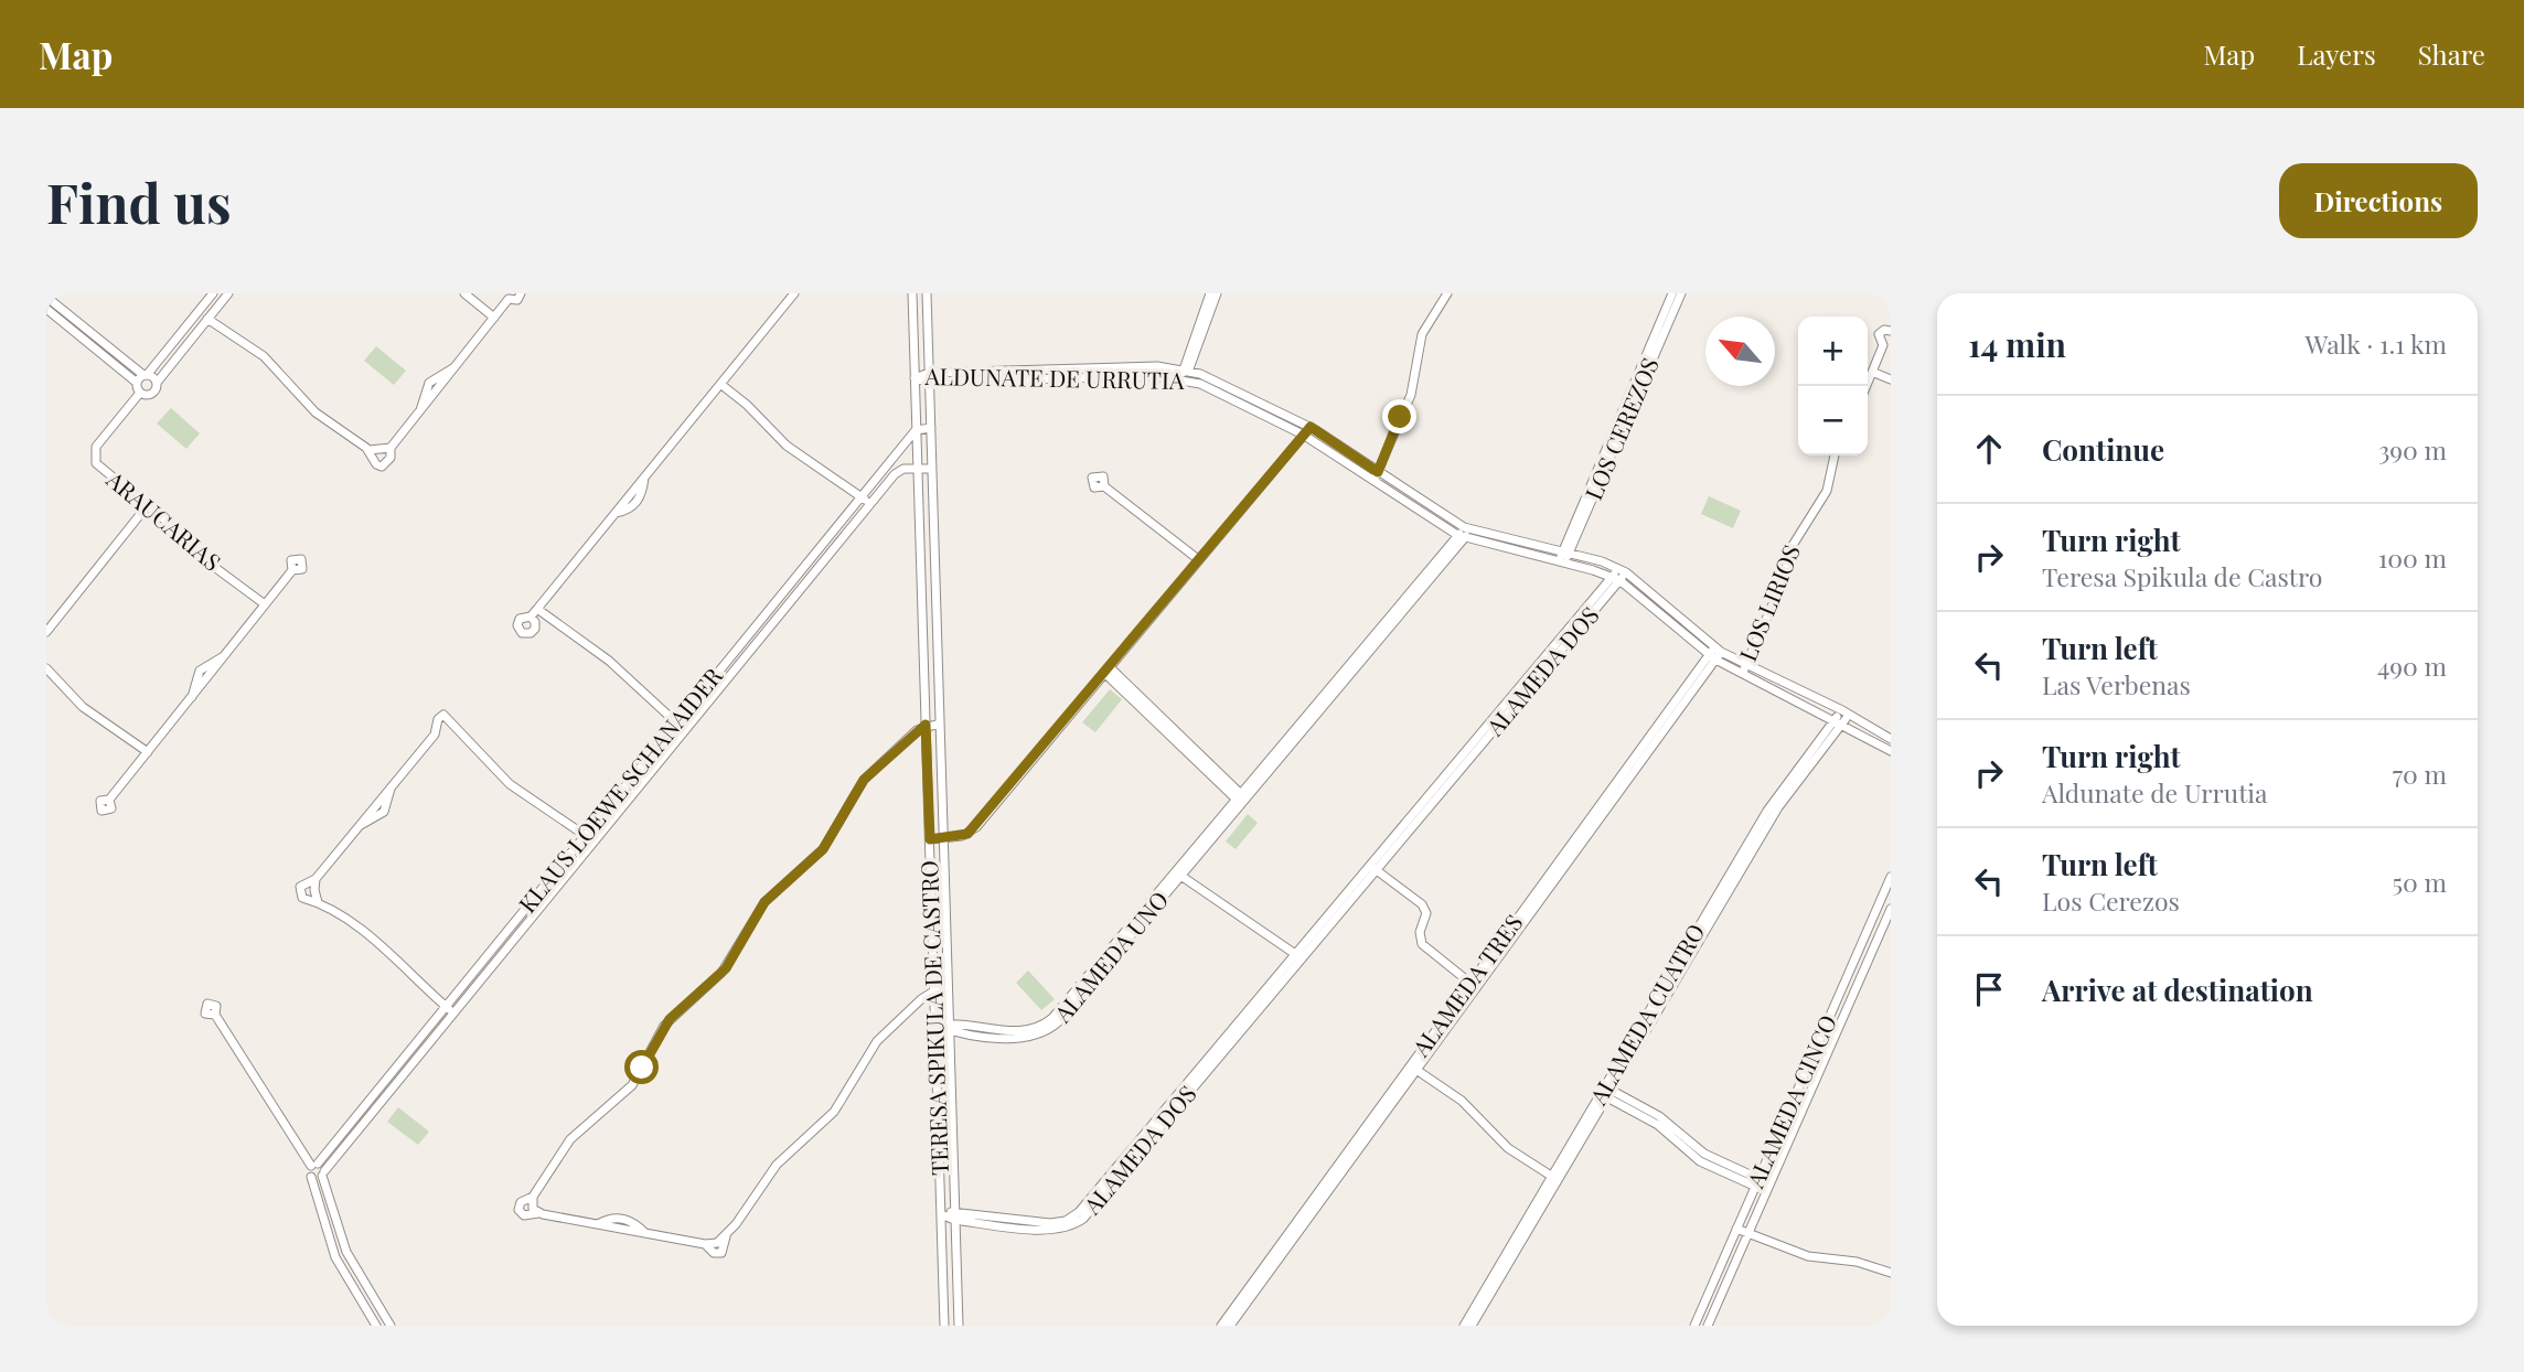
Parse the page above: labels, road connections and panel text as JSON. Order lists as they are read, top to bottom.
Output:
{
  "streets": {
    "street": [
      "ALDUNATE DE URRUTIA",
      "LOS CEREZOS",
      "ARAUCARIAS",
      "LOS LIRIOS",
      "ALAMEDA DOS",
      "KLAUS LOEWE SCHANAIDER",
      "ALAMEDA UNO",
      "ALAMEDA TRES",
      "ALAMEDA CUATRO",
      "TERESA SPIKULA DE CASTRO",
      "ALAMEDA CINCO"
    ]
  },
  "crossings": [
    ["ALDUNATE DE URRUTIA", "LOS CEREZOS"],
    ["ALDUNATE DE URRUTIA", "LOS LIRIOS"],
    ["ALDUNATE DE URRUTIA", "ALAMEDA DOS"],
    ["ALDUNATE DE URRUTIA", "ALAMEDA UNO"],
    ["ALDUNATE DE URRUTIA", "ALAMEDA TRES"],
    ["ALDUNATE DE URRUTIA", "ALAMEDA CUATRO"],
    ["ALDUNATE DE URRUTIA", "TERESA SPIKULA DE CASTRO"],
    ["ALAMEDA DOS", "TERESA SPIKULA DE CASTRO"],
    ["KLAUS LOEWE SCHANAIDER", "TERESA SPIKULA DE CASTRO"],
    ["ALAMEDA UNO", "TERESA SPIKULA DE CASTRO"]
  ],
  "north": "top left",
  "page": {
    "header": "Map",
    "nav": ["Map", "Layers", "Share"],
    "buttons": "Directions",
    "title": "Find us",
    "heading": ["14 min", "Walk · 1.1 km"],
    "map_buttons": ["+", "−"],
    "list": [
      ["Continue", "390 m"],
      ["Turn right", "Teresa Spikula de Castro", "100 m"],
      ["Turn left", "Las Verbenas", "490 m"],
      ["Turn right", "Aldunate de Urrutia", "70 m"],
      ["Turn left", "Los Cerezos", "50 m"],
      "Arrive at destination"
    ]
  }
}
